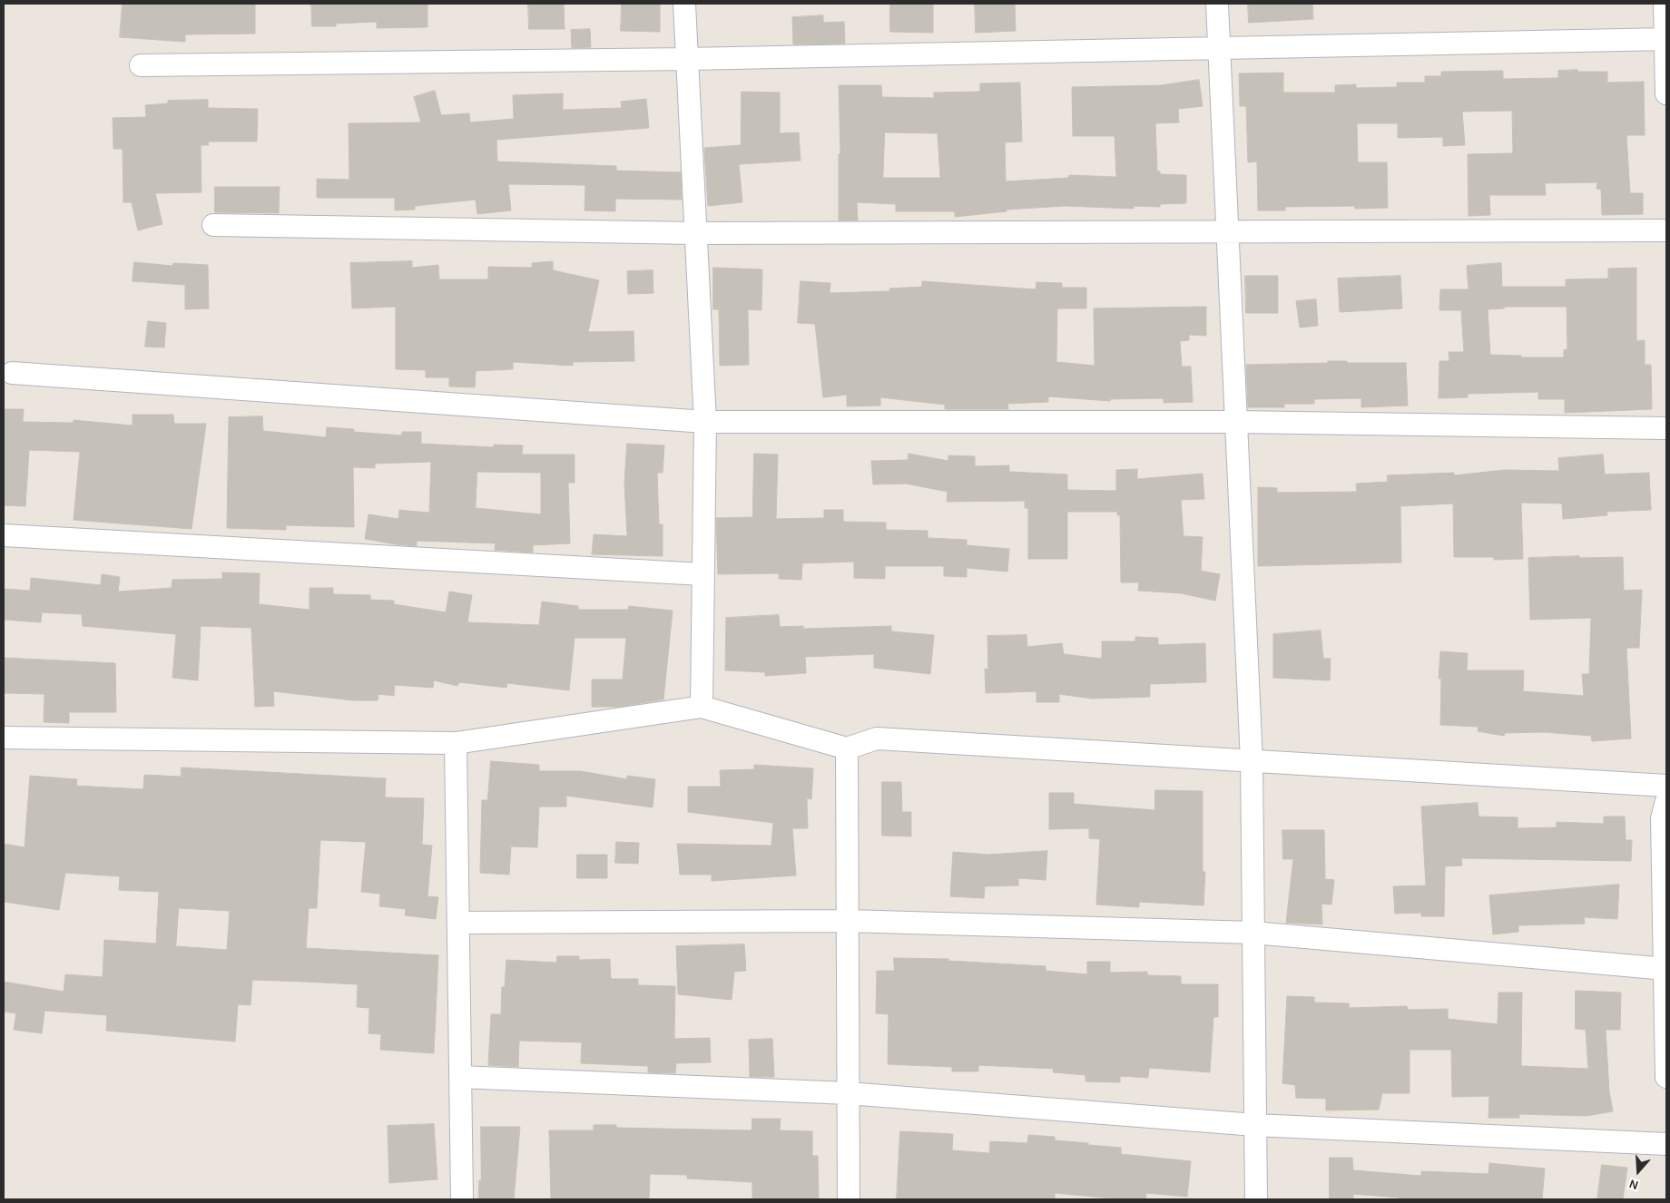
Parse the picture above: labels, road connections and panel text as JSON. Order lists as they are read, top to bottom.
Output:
{
  "north": "bottom"
}
